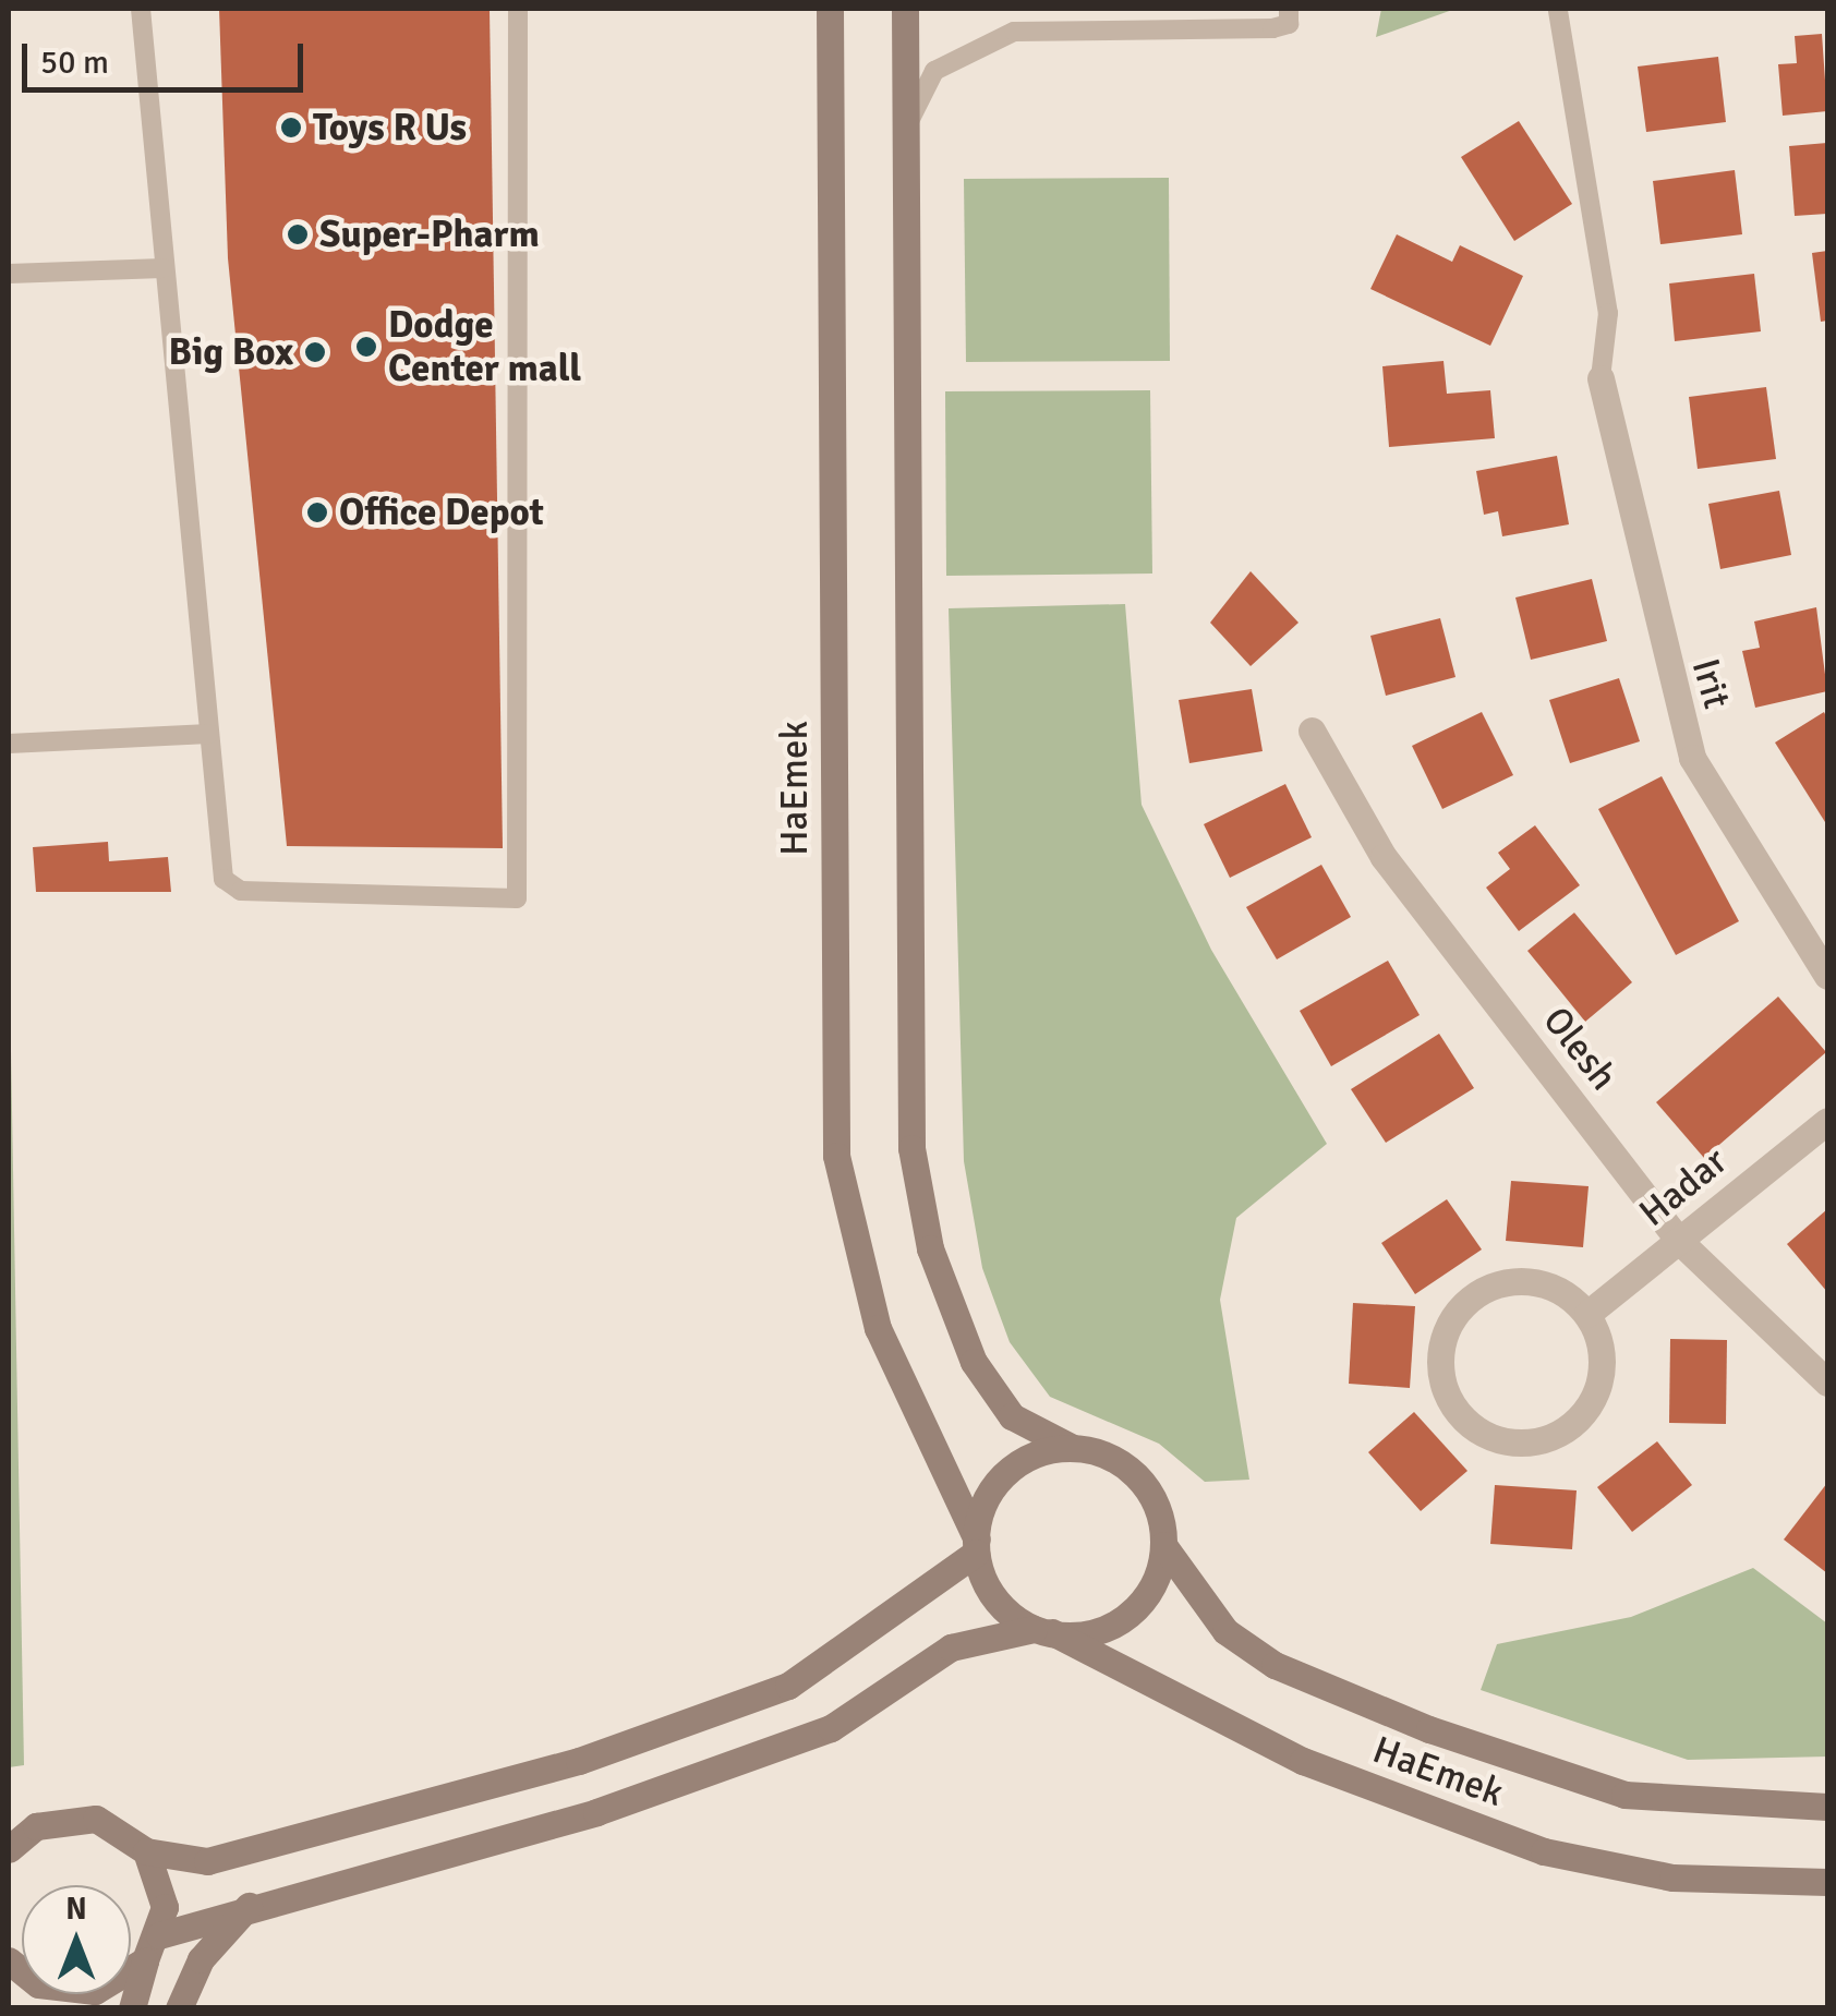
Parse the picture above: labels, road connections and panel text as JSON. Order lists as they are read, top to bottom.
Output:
{
  "streets": {
    "main road": ["HaEmek"],
    "street": ["Irit", "Olesh", "Hadar"]
  },
  "crossings": [
    ["Olesh", "Hadar"]
  ],
  "places": [
    "Toys R Us",
    "Super-Pharm",
    "Dodge Center mall",
    "Big Box",
    "Office Depot"
  ],
  "scale_bar": "50 m",
  "north": "top"
}
